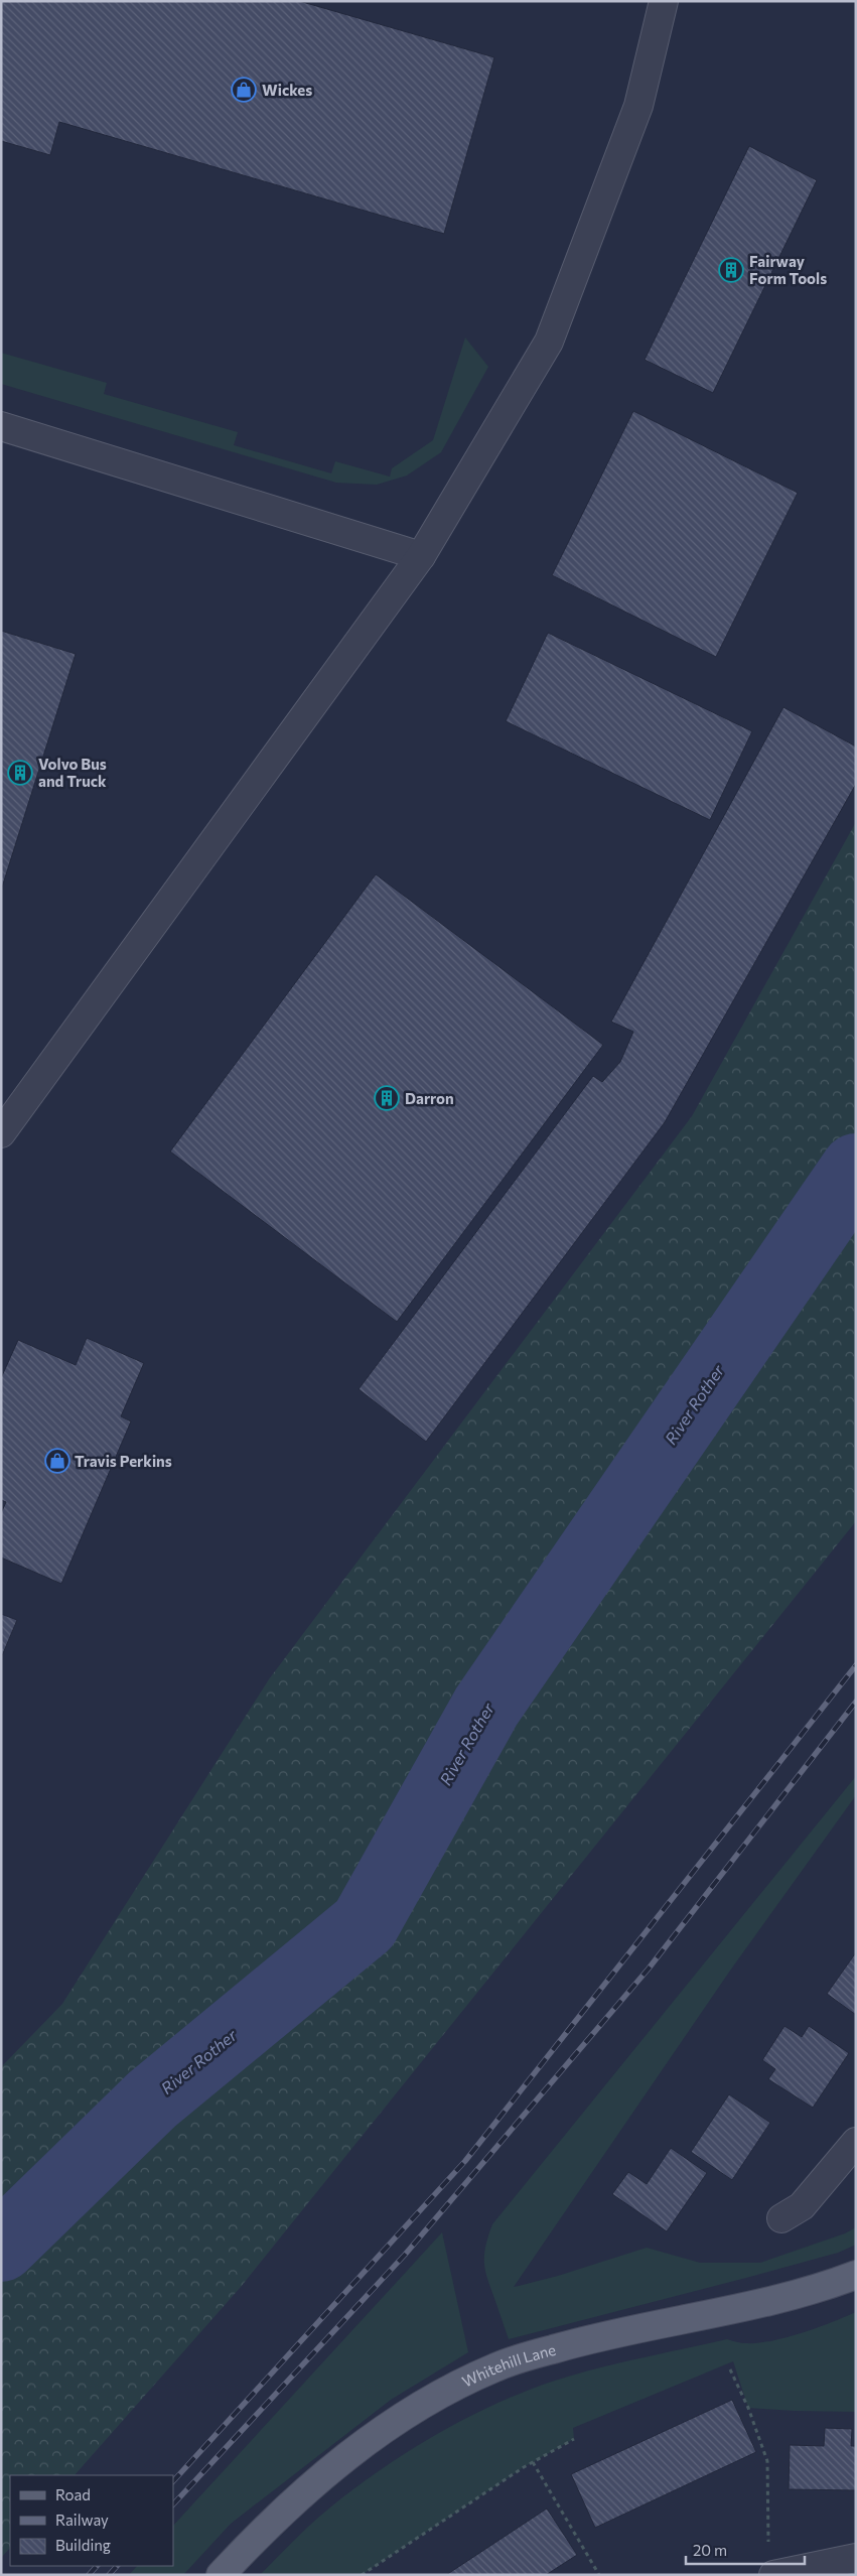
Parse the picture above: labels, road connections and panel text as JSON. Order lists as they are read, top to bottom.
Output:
{
  "streets": {
    "main road": ["Whitehill Lane"]
  },
  "water": ["River Rother"],
  "places": {
    "shop": ["Wickes", "Travis Perkins"],
    "building": ["Fairway Form Tools", "Volvo Bus and Truck", "Darron"]
  },
  "legend": ["Road", "Railway", "Building"],
  "scale_bar": "20 m"
}
